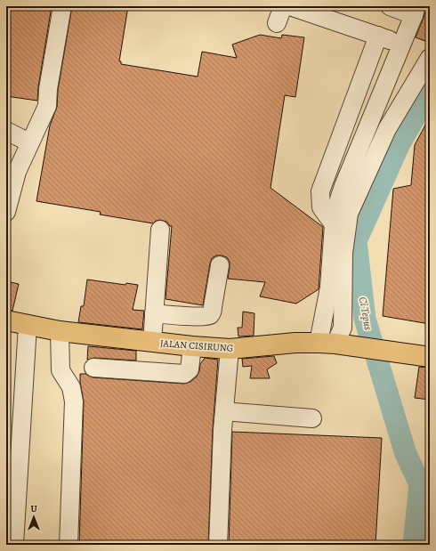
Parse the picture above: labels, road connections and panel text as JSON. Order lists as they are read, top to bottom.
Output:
{
  "streets": {
    "main road": ["JALAN CISIRUNG"]
  },
  "water": ["Ci Tepus"],
  "north": "top"
}
